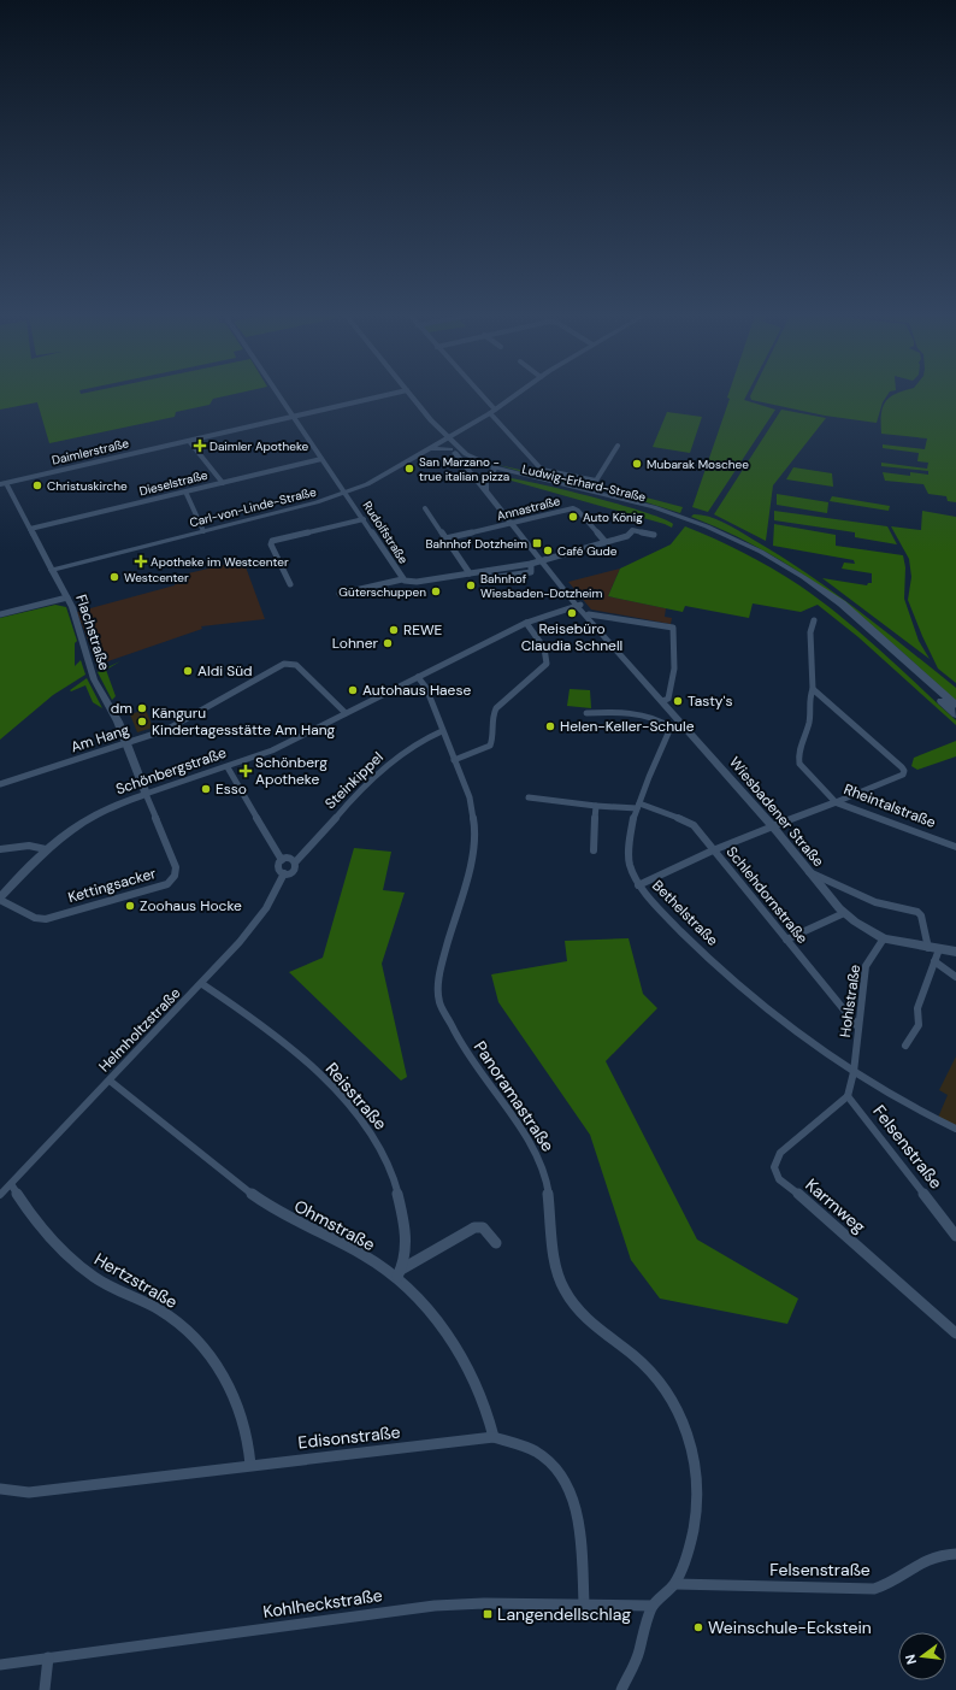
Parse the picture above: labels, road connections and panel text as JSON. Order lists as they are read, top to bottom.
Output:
{
  "streets": {
    "main road": ["Ludwig-Erhard-Straße"],
    "street": [
      "Daimlerstraße",
      "Dieselstraße",
      "Carl-von-Linde-Straße",
      "Annastraße",
      "Rudolfstraße",
      "Flachstraße",
      "Am Hang",
      "Schönbergstraße",
      "Steinkippel",
      "Rheintalstraße",
      "Wiesbadener Straße",
      "Kettingsacker",
      "Schlehdornstraße",
      "Bethelstraße",
      "Hohlstraße",
      "Helmholtzstraße",
      "Reisstraße",
      "Panoramastraße",
      "Felsenstraße",
      "Karrnweg",
      "Ohmstraße",
      "Hertzstraße",
      "Edisonstraße",
      "Kohlheckstraße"
    ]
  },
  "crossings": [
    ["Daimlerstraße", "Rudolfstraße"],
    ["Daimlerstraße", "Flachstraße"],
    ["Dieselstraße", "Rudolfstraße"],
    ["Dieselstraße", "Flachstraße"],
    ["Ludwig-Erhard-Straße", "Carl-von-Linde-Straße"],
    ["Ludwig-Erhard-Straße", "Wiesbadener Straße"],
    ["Carl-von-Linde-Straße", "Rudolfstraße"],
    ["Carl-von-Linde-Straße", "Flachstraße"],
    ["Annastraße", "Wiesbadener Straße"],
    ["Flachstraße", "Am Hang"],
    ["Flachstraße", "Schönbergstraße"],
    ["Flachstraße", "Kettingsacker"],
    ["Am Hang", "Schönbergstraße"],
    ["Schönbergstraße", "Wiesbadener Straße"],
    ["Schönbergstraße", "Kettingsacker"],
    ["Schönbergstraße", "Panoramastraße"],
    ["Steinkippel", "Helmholtzstraße"],
    ["Steinkippel", "Panoramastraße"],
    ["Wiesbadener Straße", "Hohlstraße"],
    ["Schlehdornstraße", "Bethelstraße"],
    ["Schlehdornstraße", "Hohlstraße"],
    ["Bethelstraße", "Hohlstraße"],
    ["Helmholtzstraße", "Reisstraße"],
    ["Helmholtzstraße", "Ohmstraße"],
    ["Helmholtzstraße", "Hertzstraße"],
    ["Reisstraße", "Ohmstraße"],
    ["Panoramastraße", "Felsenstraße"],
    ["Panoramastraße", "Kohlheckstraße"],
    ["Felsenstraße", "Karrnweg"],
    ["Ohmstraße", "Edisonstraße"],
    ["Hertzstraße", "Edisonstraße"],
    ["Edisonstraße", "Kohlheckstraße"]
  ],
  "places": {
    "health": ["Daimler Apotheke", "Apotheke im Westcenter", "Schönberg Apotheke"],
    "other": [
      "Mubarak Moschee",
      "San Marzano - true italian pizza",
      "Christuskirche",
      "Auto König",
      "Café Gude",
      "Westcenter",
      "Bahnhof Wiesbaden-Dotzheim",
      "Güterschuppen",
      "Reisebüro Claudia Schnell",
      "REWE",
      "Lohner",
      "Aldi Süd",
      "Autohaus Haese",
      "Tasty's",
      "dm",
      "Känguru Kindertagesstätte Am Hang",
      "Helen-Keller-Schule",
      "Esso",
      "Zoohaus Hocke",
      "Weinschule-Eckstein"
    ],
    "transit": ["Bahnhof Dotzheim", "Langendellschlag"]
  },
  "north": "left"
}
